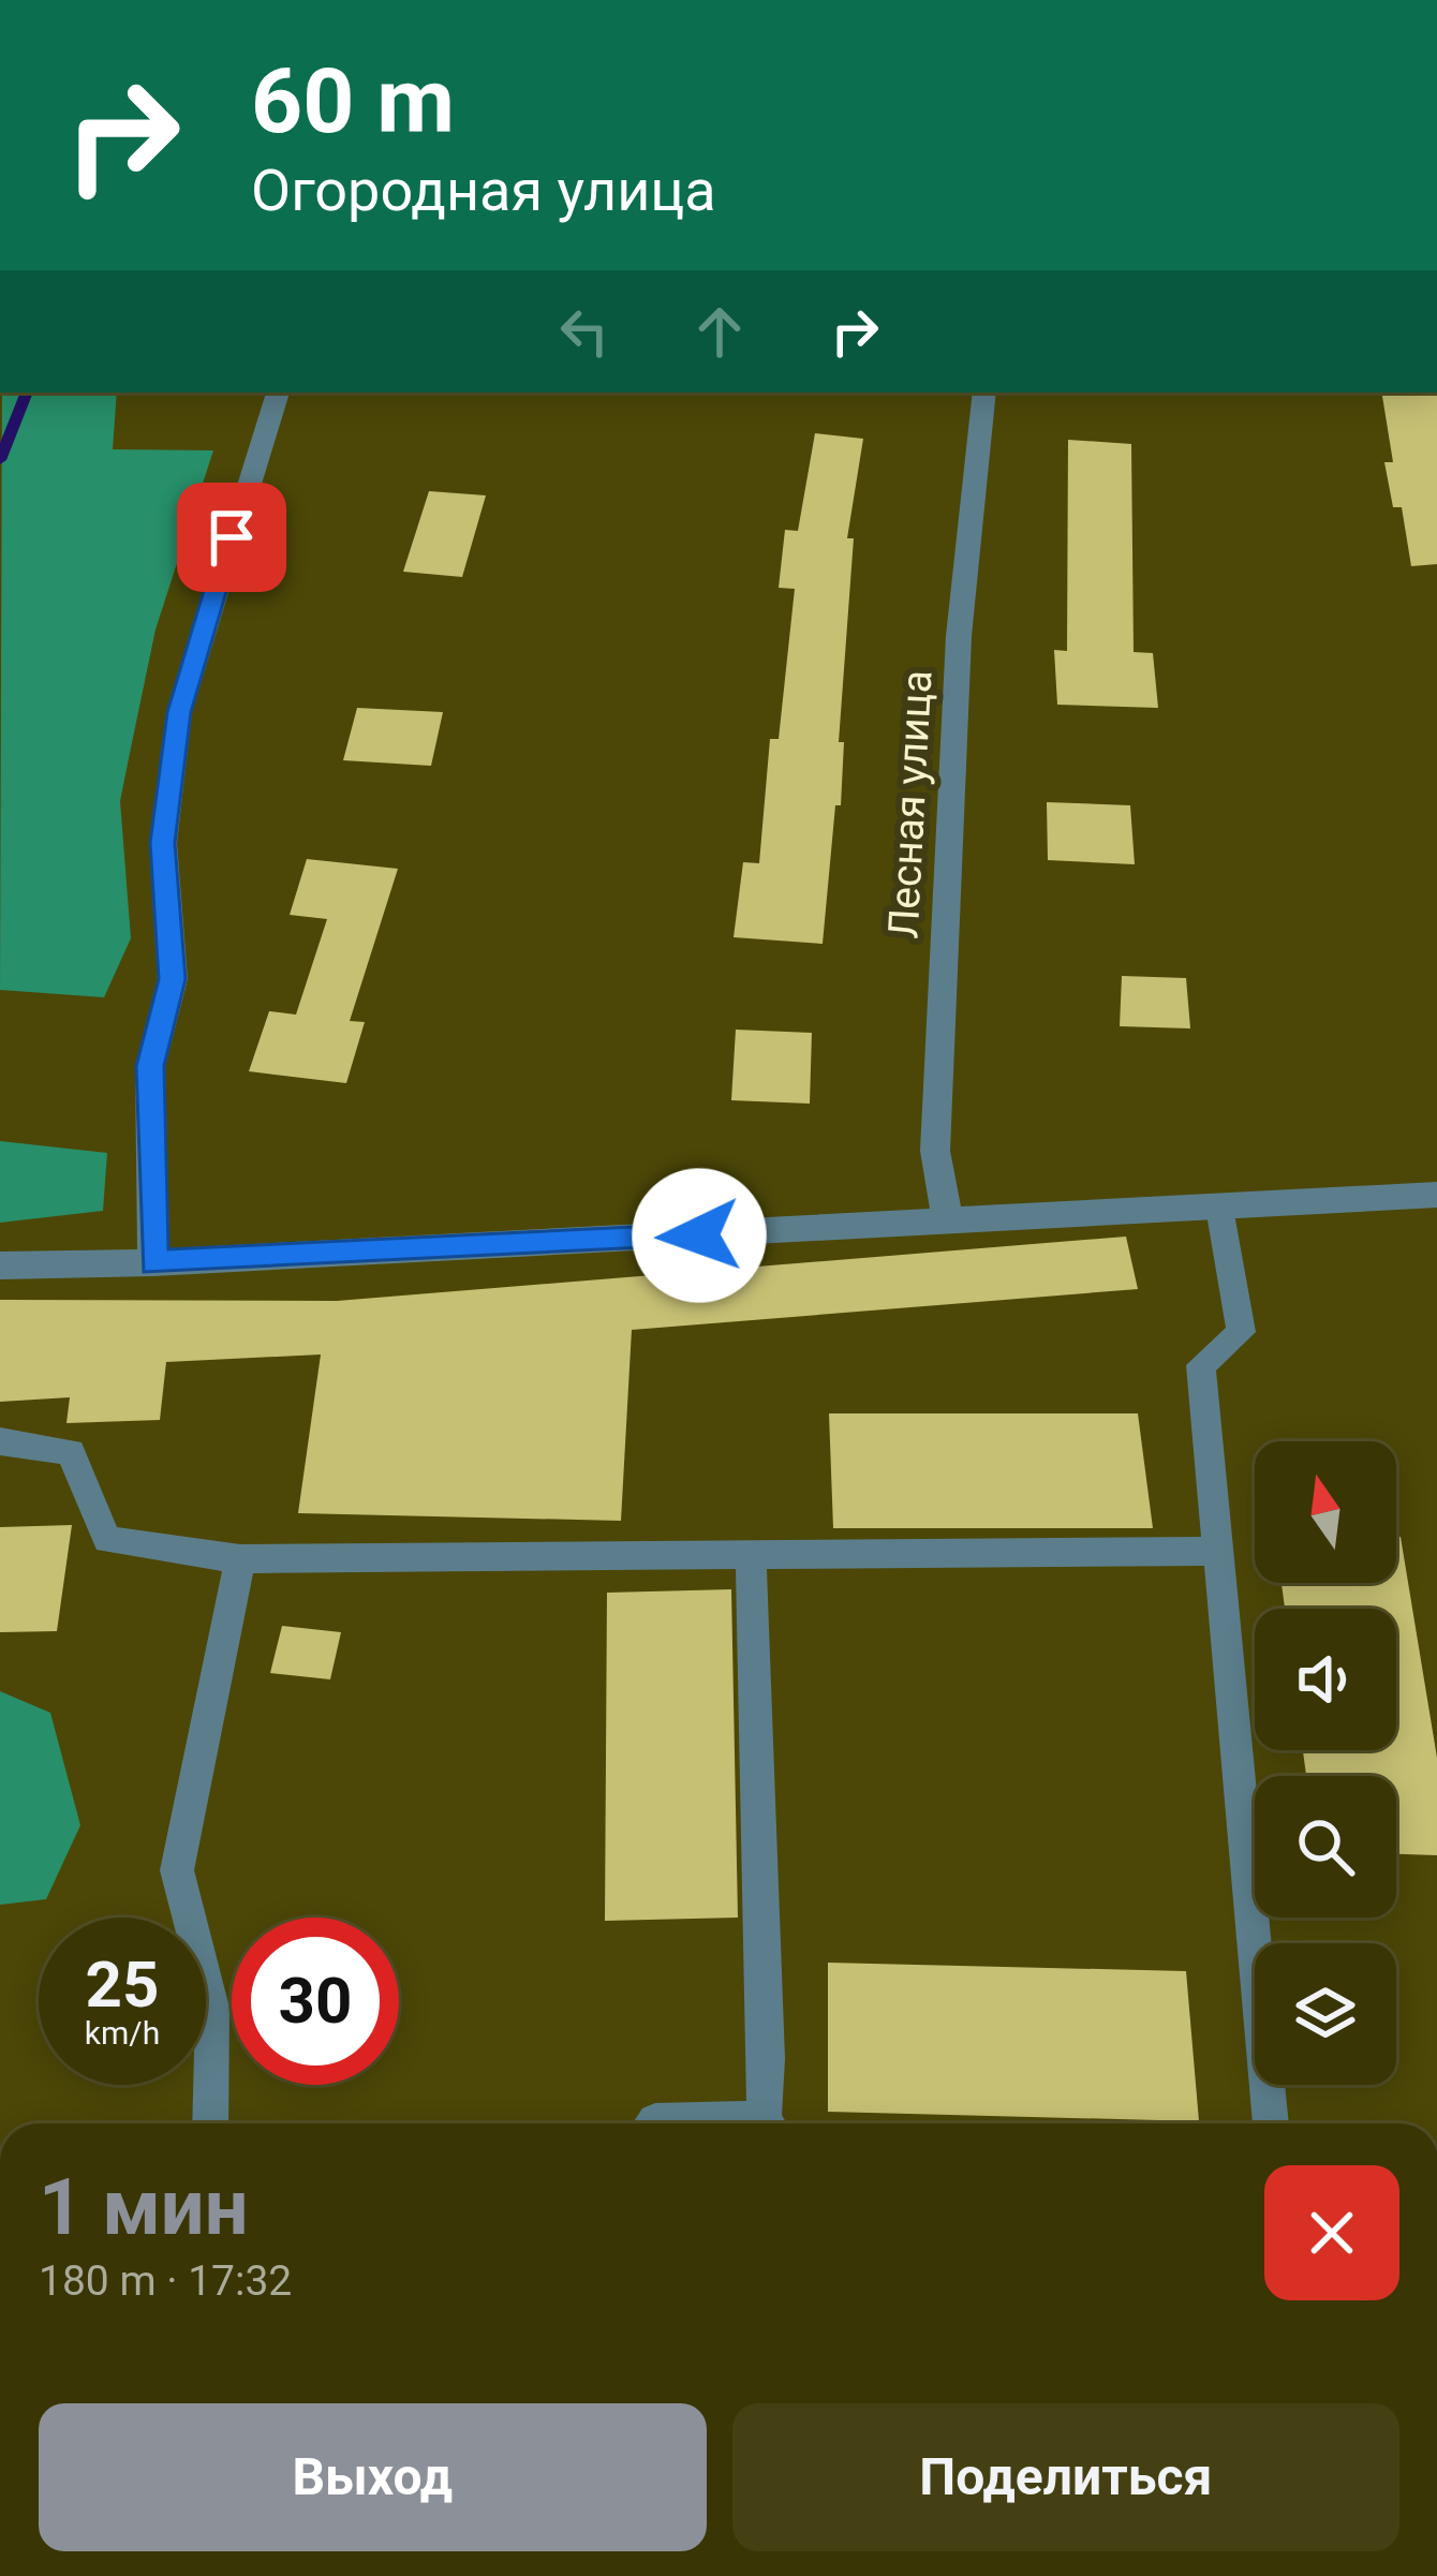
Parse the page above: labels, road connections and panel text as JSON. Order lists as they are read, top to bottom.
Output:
{
  "streets": {
    "street": ["Лесная улица"]
  },
  "north": "top",
  "page": {
    "turn": ["60 m", "Огородная улица"],
    "speed": "25 km/h",
    "limit": "30",
    "heading": ["1 мин", "180 m · 17:32"],
    "buttons": ["Выход", "Поделиться"]
  }
}
